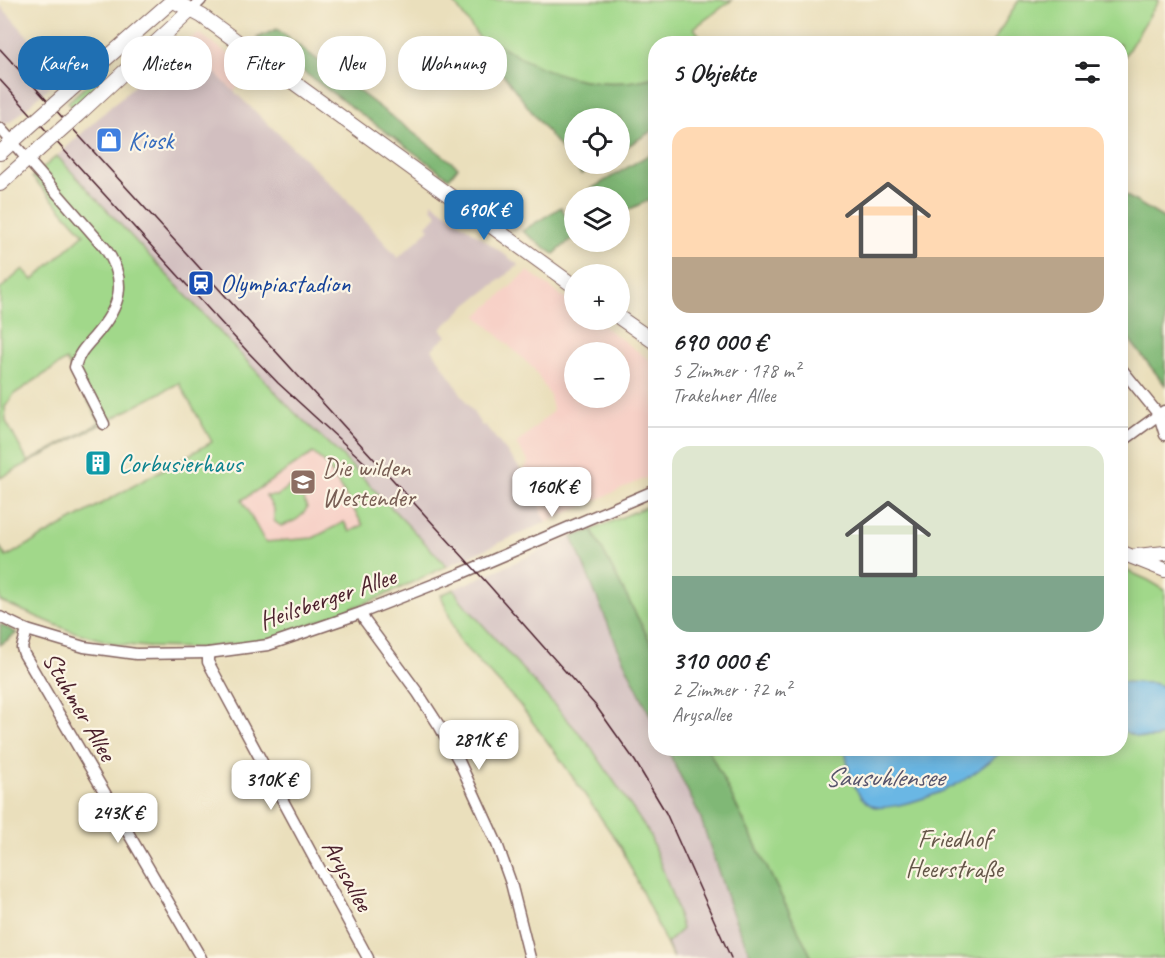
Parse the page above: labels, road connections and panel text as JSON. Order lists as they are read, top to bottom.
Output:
{
  "streets": {
    "street": ["Heilsberger Allee", "Stuhmer Allee", "Arysallee"]
  },
  "crossings": [
    ["Heilsberger Allee", "Stuhmer Allee"],
    ["Heilsberger Allee", "Arysallee"]
  ],
  "water": ["Sausuhlensee"],
  "parks": ["Friedhof Heerstraße"],
  "places": {
    "shop": ["Kiosk"],
    "station": ["Olympiastadion"],
    "building": ["Corbusierhaus"],
    "school or university": ["Die wilden Westender"]
  },
  "page": {
    "chip": [
      "Kaufen",
      "Mieten",
      "Filter",
      "Neu",
      "Wohnung"
    ],
    "heading": "5 Objekte",
    "map_buttons": ["+", "−"],
    "list": [
      {
        "name": "690 000 €",
        "note": "5 Zimmer · 178 m² · Trakehner Allee"
      },
      {
        "name": "310 000 €",
        "note": "2 Zimmer · 72 m² · Arysallee"
      }
    ],
    "price": [
      "690K €",
      "160K €",
      "281K €",
      "310K €",
      "243K €"
    ]
  }
}
